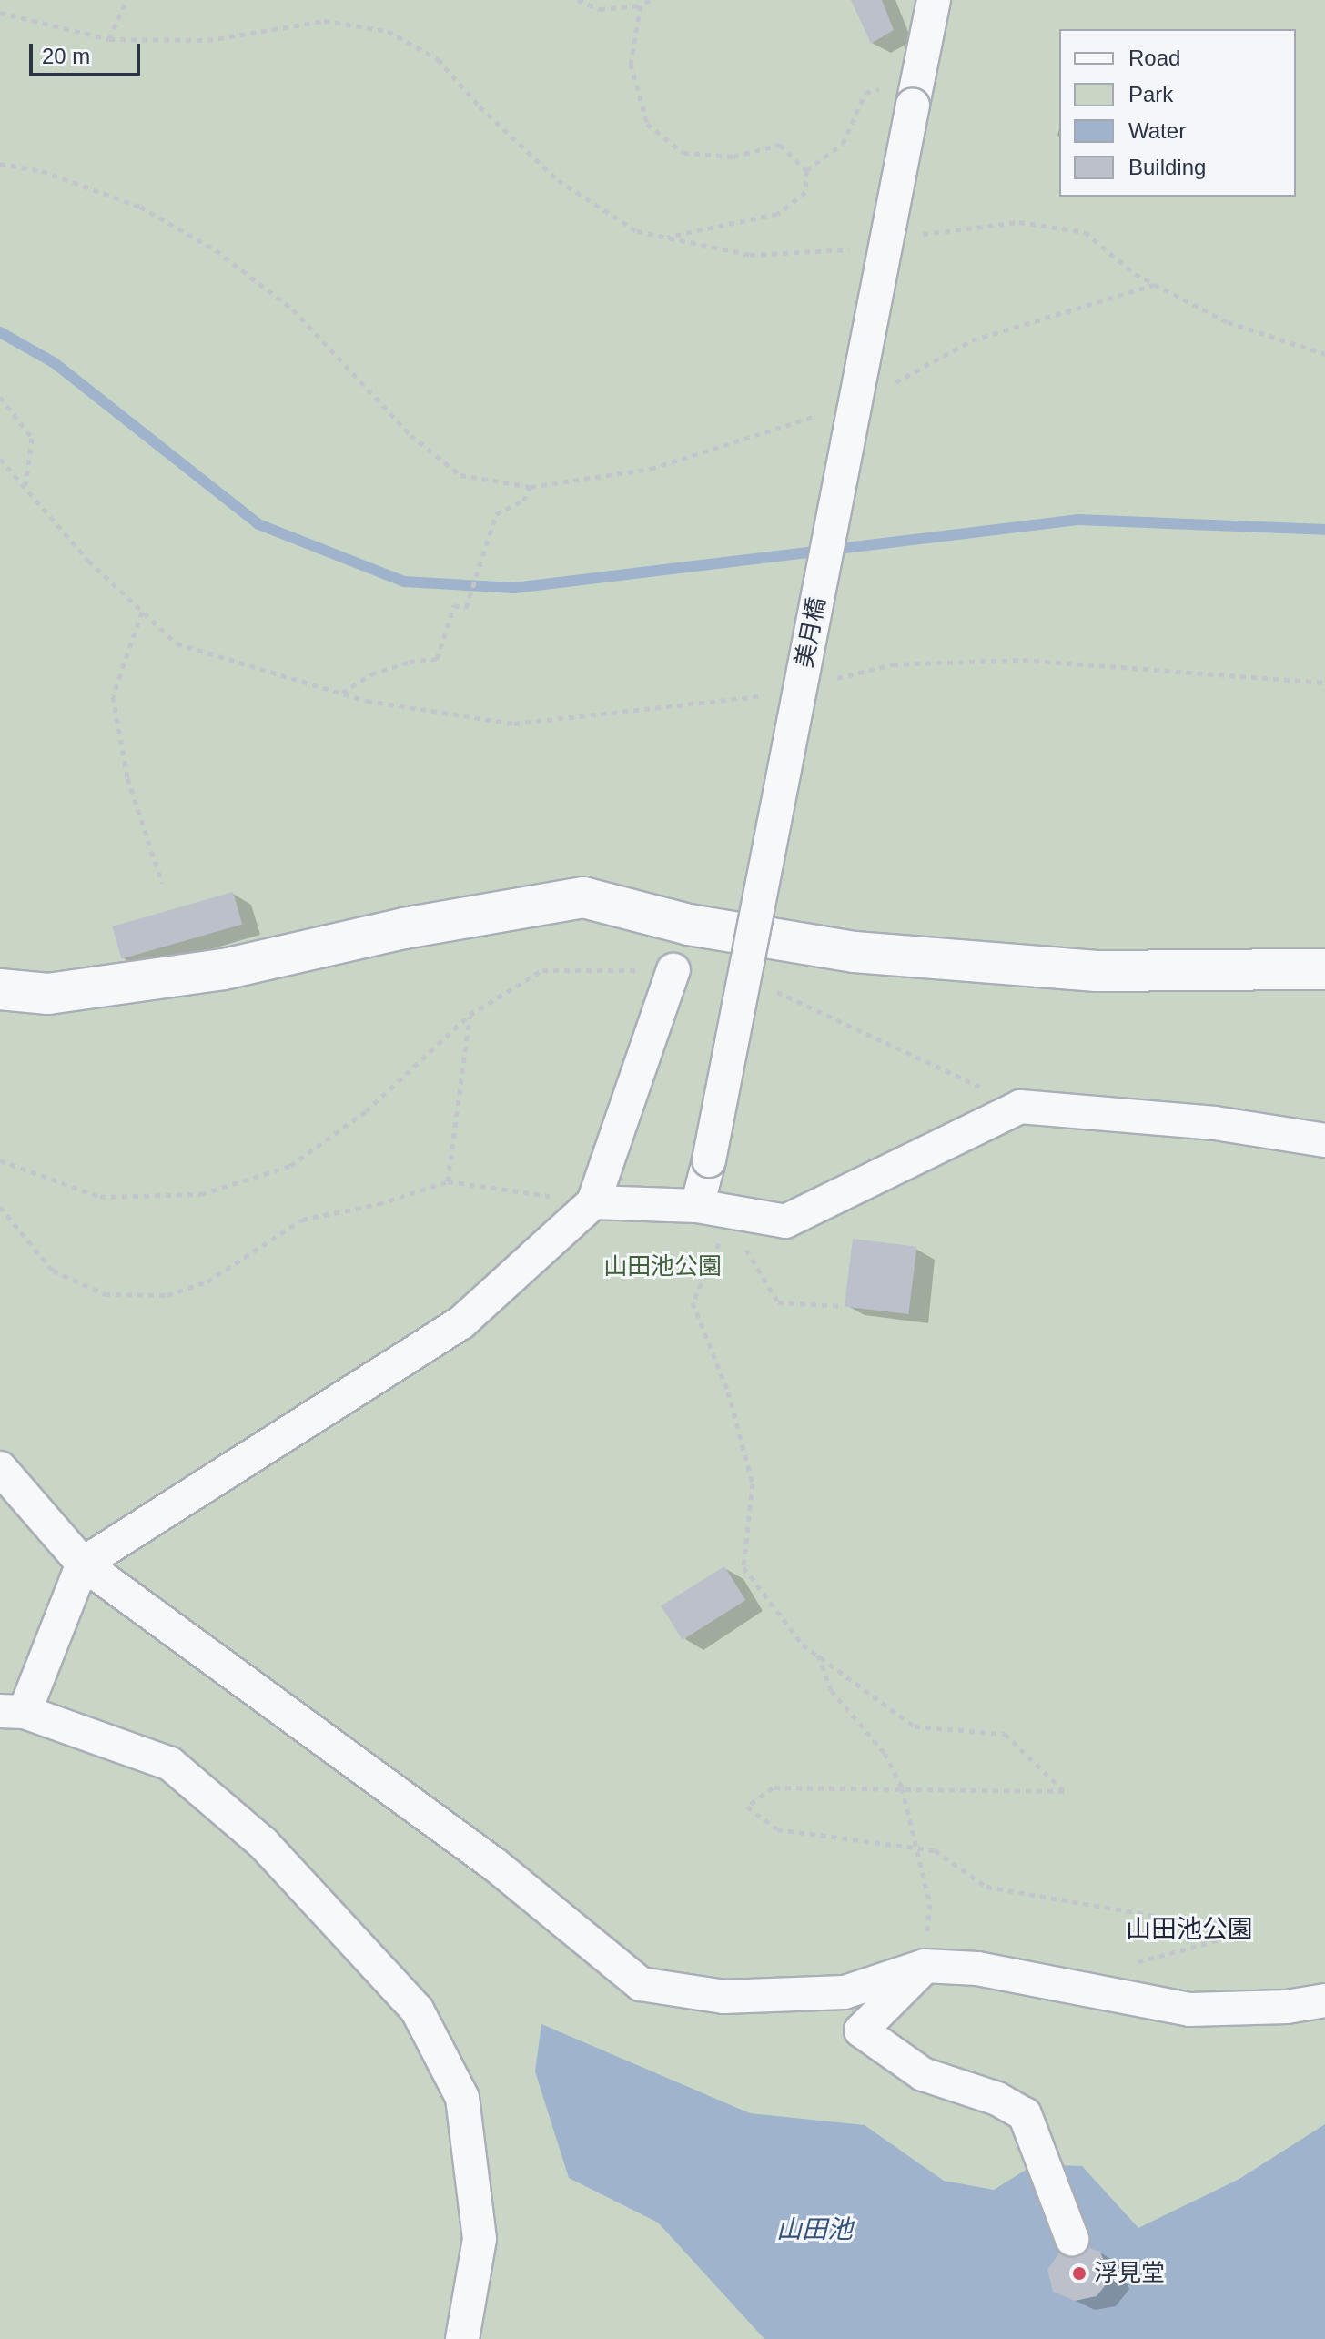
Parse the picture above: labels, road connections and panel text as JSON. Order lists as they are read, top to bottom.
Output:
{
  "streets": {
    "street": ["美月橋"]
  },
  "districts": ["山田池公園"],
  "water": ["山田池"],
  "parks": ["山田池公園"],
  "places": ["浮見堂"],
  "legend": [
    "Road",
    "Park",
    "Water",
    "Building"
  ],
  "scale_bar": "20 m"
}
